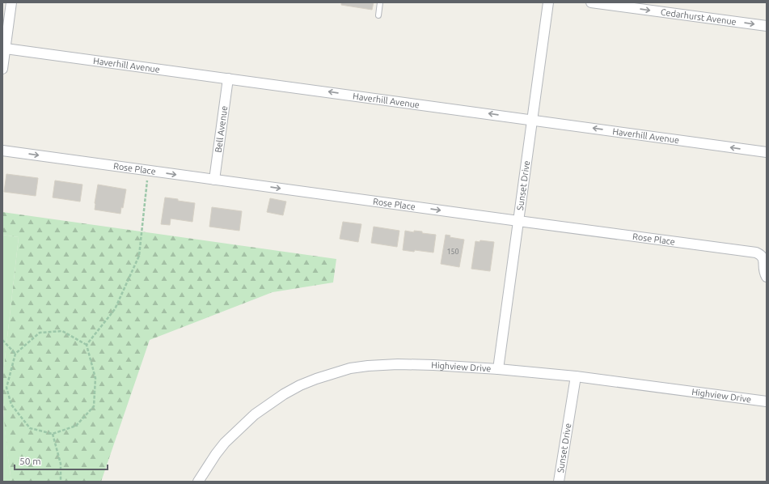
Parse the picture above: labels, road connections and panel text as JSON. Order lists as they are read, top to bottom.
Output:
{
  "streets": {
    "street": [
      "Cedarhurst Avenue",
      "Haverhill Avenue",
      "Bell Avenue",
      "Rose Place",
      "Sunset Drive",
      "Highview Drive"
    ]
  },
  "crossings": [
    ["Haverhill Avenue", "Bell Avenue"],
    ["Haverhill Avenue", "Sunset Drive"],
    ["Bell Avenue", "Rose Place"],
    ["Rose Place", "Sunset Drive"],
    ["Sunset Drive", "Highview Drive"]
  ],
  "one_way": ["Cedarhurst Avenue", "Haverhill Avenue", "Rose Place"],
  "house_numbers": ["150"],
  "scale_bar": "50 m"
}
